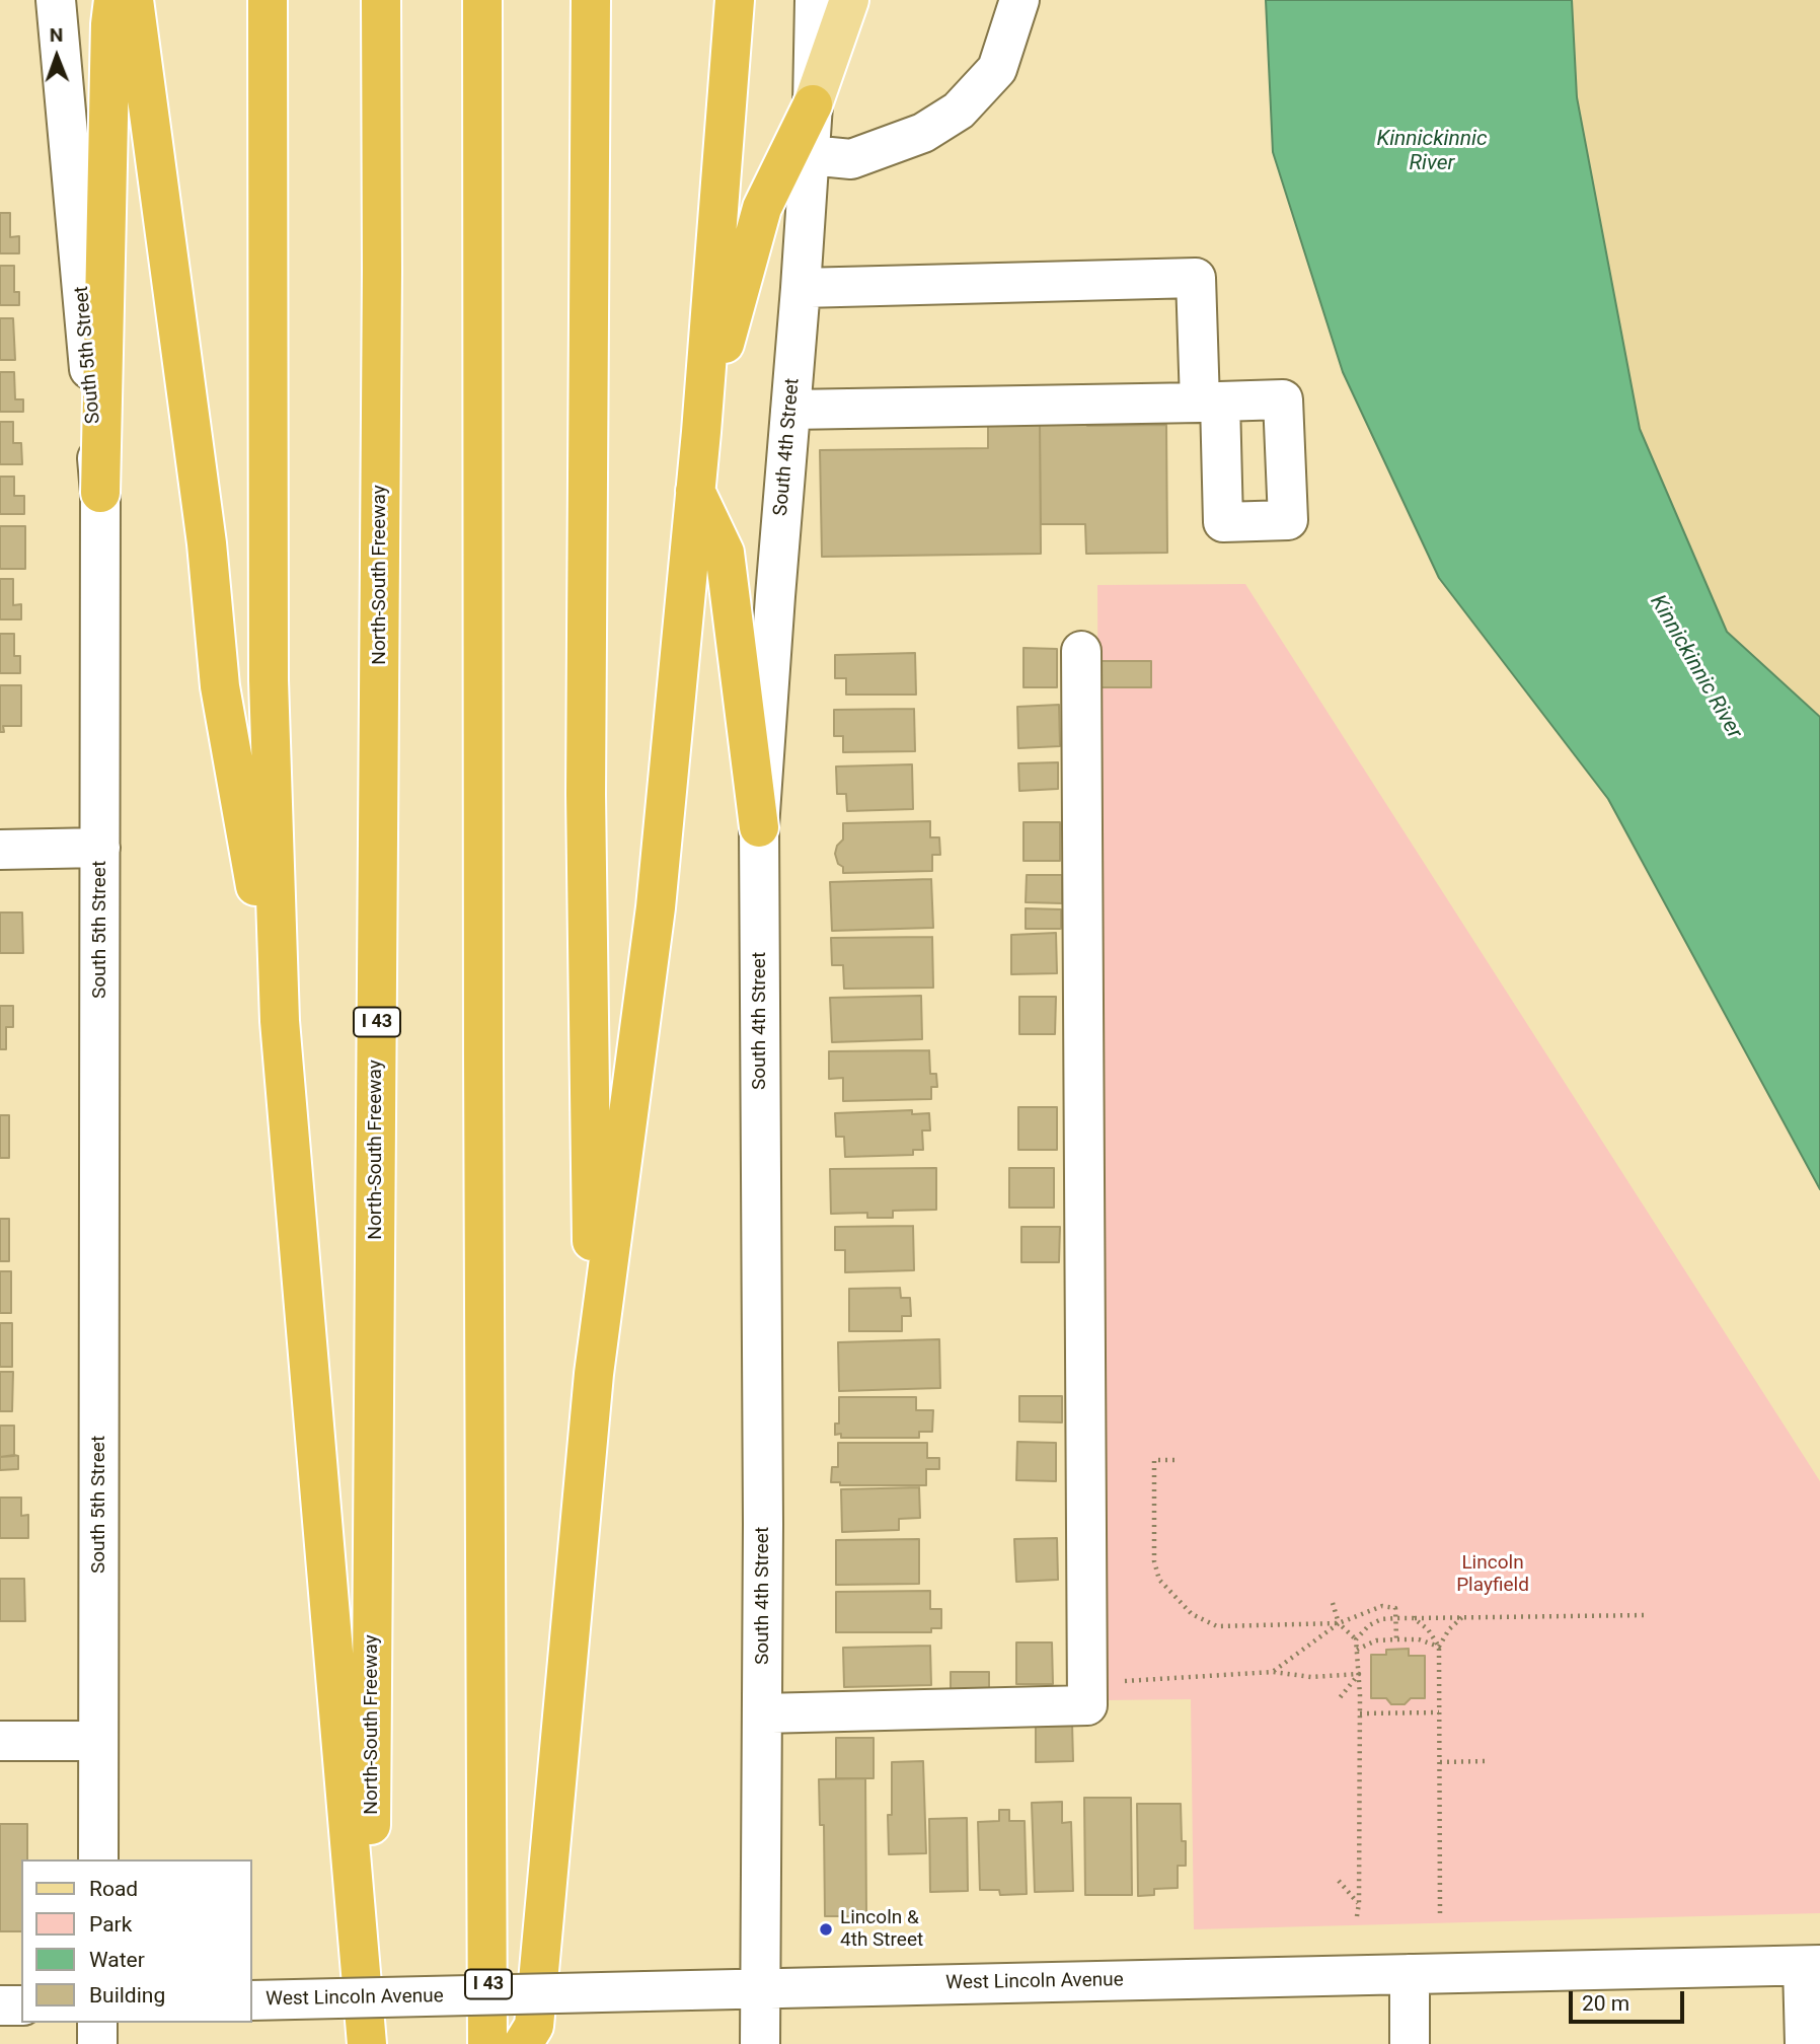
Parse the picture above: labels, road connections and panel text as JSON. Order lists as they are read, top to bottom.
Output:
{
  "streets": {
    "highway": ["North-South Freeway", "I 43"],
    "street": ["South 5th Street", "South 4th Street", "West Lincoln Avenue"]
  },
  "crossings": [
    ["South 4th Street", "West Lincoln Avenue"]
  ],
  "water": ["Kinnickinnic River"],
  "parks": ["Lincoln Playfield"],
  "places": ["Lincoln & 4th Street"],
  "legend": [
    "Road",
    "Park",
    "Water",
    "Building"
  ],
  "scale_bar": "20 m",
  "north": "top"
}
